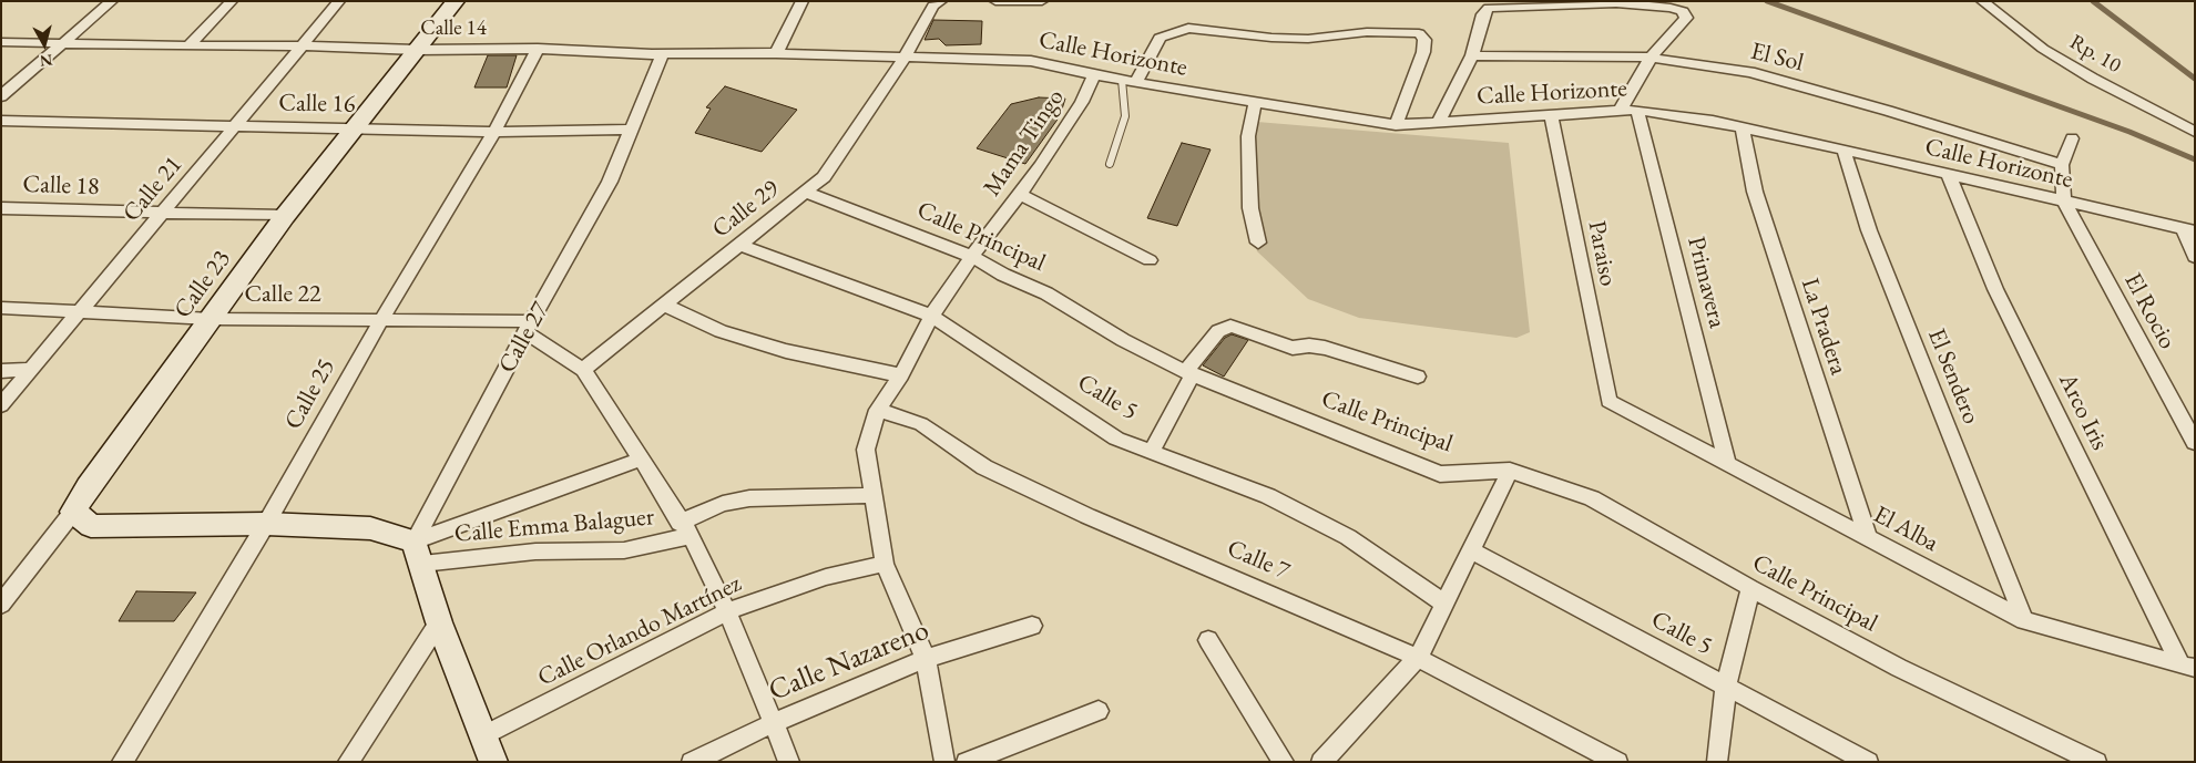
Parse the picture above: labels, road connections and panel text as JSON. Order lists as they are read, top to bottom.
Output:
{
  "streets": {
    "street": [
      "Calle 14",
      "Calle Horizonte",
      "Rp. 10",
      "El Sol",
      "Calle 16",
      "Mama Tingo",
      "Calle 18",
      "Calle 21",
      "Calle 29",
      "Calle Principal",
      "Paraiso",
      "Primavera",
      "Calle 23",
      "Calle 22",
      "El Rocio",
      "La Pradera",
      "Calle 27",
      "El Sendero",
      "Calle 25",
      "Calle 5",
      "Arco Iris",
      "Calle Emma Balaguer",
      "El Alba",
      "Calle 7",
      "Calle Orlando Martínez",
      "Calle Nazareno"
    ]
  },
  "crossings": [
    ["Calle 14", "Calle Horizonte"],
    ["Calle 14", "Calle 21"],
    ["Calle 14", "Calle 29"],
    ["Calle 14", "Calle 23"],
    ["Calle 14", "Calle 27"],
    ["Calle 14", "Calle 25"],
    ["Calle Horizonte", "Mama Tingo"],
    ["Calle Horizonte", "Calle 29"],
    ["Calle Horizonte", "Paraiso"],
    ["Calle Horizonte", "Primavera"],
    ["Calle Horizonte", "El Rocio"],
    ["Calle Horizonte", "La Pradera"],
    ["Calle Horizonte", "El Sendero"],
    ["Calle Horizonte", "Arco Iris"],
    ["Calle 16", "Calle 21"],
    ["Calle 16", "Calle 23"],
    ["Calle 16", "Calle 27"],
    ["Calle 16", "Calle 25"],
    ["Mama Tingo", "Calle Principal"],
    ["Mama Tingo", "Calle 5"],
    ["Mama Tingo", "Calle Emma Balaguer"],
    ["Mama Tingo", "Calle 7"],
    ["Mama Tingo", "Calle Orlando Martínez"],
    ["Mama Tingo", "Calle Nazareno"],
    ["Calle 18", "Calle 21"],
    ["Calle 18", "Calle 23"],
    ["Calle 21", "Calle 22"],
    ["Calle 29", "Calle Principal"],
    ["Calle 29", "Calle 5"],
    ["Paraiso", "El Alba"],
    ["Primavera", "El Alba"],
    ["Calle 23", "Calle 22"],
    ["Calle 22", "Calle 27"],
    ["Calle 22", "Calle 25"],
    ["La Pradera", "El Alba"],
    ["Calle 27", "Calle Emma Balaguer"],
    ["El Sendero", "El Alba"],
    ["Arco Iris", "El Alba"]
  ],
  "north": "bottom"
}
